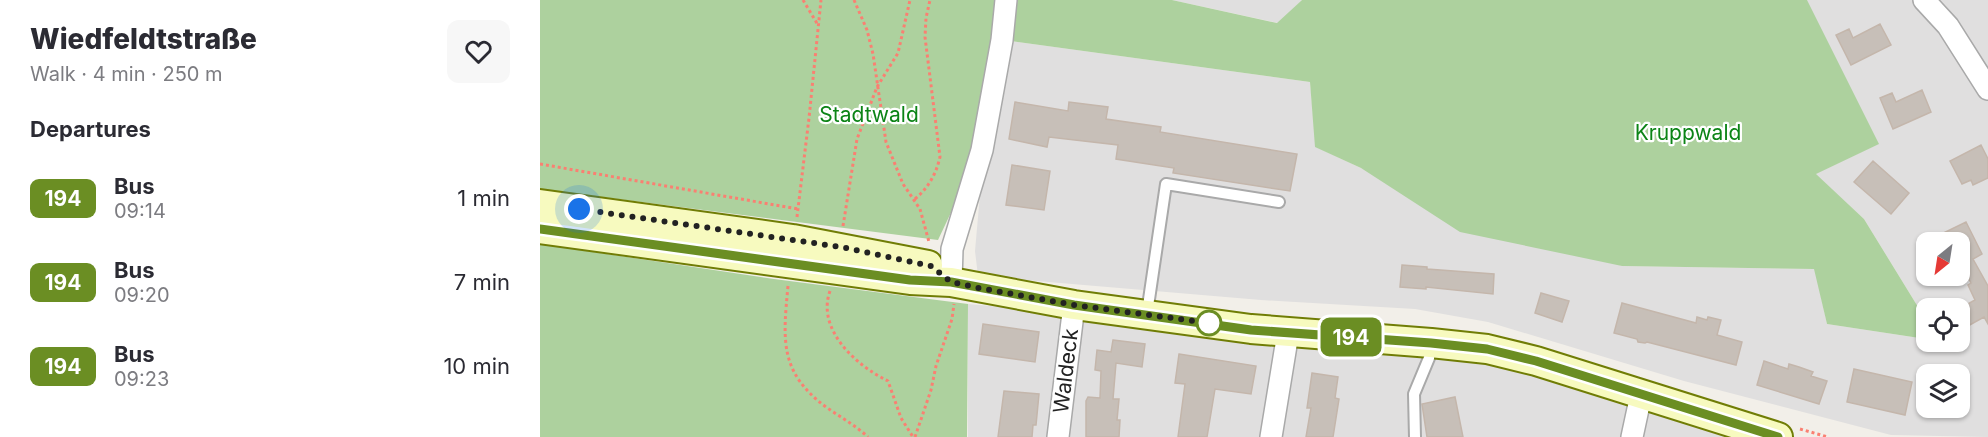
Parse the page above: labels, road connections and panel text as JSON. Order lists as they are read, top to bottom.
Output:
{
  "streets": {
    "street": ["Waldeck"]
  },
  "parks": ["Stadtwald", "Kruppwald"],
  "lines": ["bus line 194"],
  "north": "bottom left",
  "page": {
    "heading": [
      ["Wiedfeldtstraße", "Walk · 4 min · 250 m"],
      "Departures"
    ],
    "on_map": "194",
    "list": [
      {
        "mark": "194",
        "name": "Bus",
        "note": "09:14",
        "value": "1 min"
      },
      {
        "mark": "194",
        "name": "Bus",
        "note": "09:20",
        "value": "7 min"
      },
      {
        "mark": "194",
        "name": "Bus",
        "note": "09:23",
        "value": "10 min"
      }
    ]
  }
}
